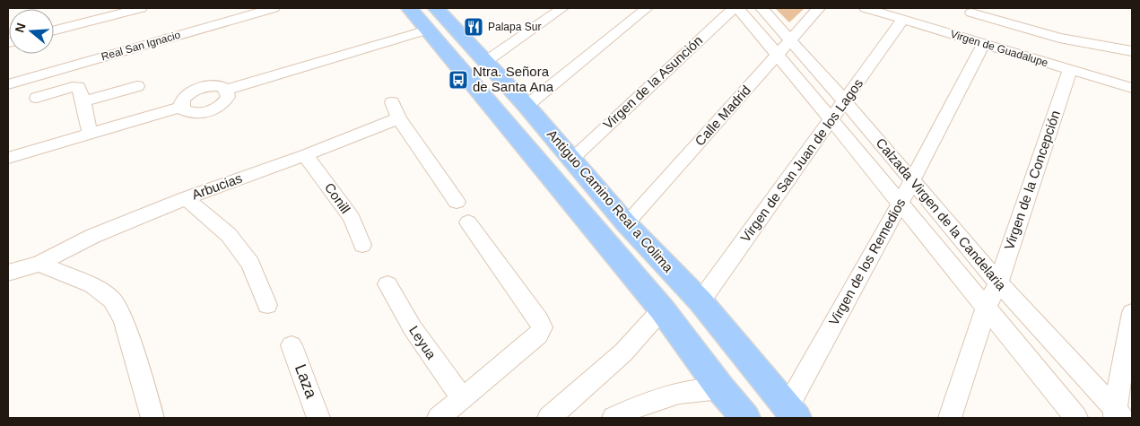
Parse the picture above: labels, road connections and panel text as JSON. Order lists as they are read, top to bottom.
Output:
{
  "streets": {
    "main road": ["Antiguo Camino Real a Colima"],
    "street": [
      "Real San Ignacio",
      "Virgen de Guadalupe",
      "Virgen de la Asunción",
      "Calle Madrid",
      "Virgen de San Juan de los Lagos",
      "Virgen de la Concepción",
      "Arbucias",
      "Conill",
      "Calzada Virgen de la Candelaria",
      "Virgen de los Remedios",
      "Leyua",
      "Laza"
    ]
  },
  "crossings": [
    ["Virgen de Guadalupe", "Virgen de San Juan de los Lagos"],
    ["Virgen de Guadalupe", "Virgen de la Concepción"],
    ["Virgen de Guadalupe", "Virgen de los Remedios"],
    ["Virgen de la Asunción", "Antiguo Camino Real a Colima"],
    ["Calle Madrid", "Antiguo Camino Real a Colima"],
    ["Calle Madrid", "Calzada Virgen de la Candelaria"],
    ["Virgen de San Juan de los Lagos", "Antiguo Camino Real a Colima"],
    ["Virgen de San Juan de los Lagos", "Calzada Virgen de la Candelaria"],
    ["Virgen de la Concepción", "Calzada Virgen de la Candelaria"],
    ["Arbucias", "Conill"],
    ["Antiguo Camino Real a Colima", "Virgen de los Remedios"],
    ["Calzada Virgen de la Candelaria", "Virgen de los Remedios"]
  ],
  "places": {
    "restaurant": ["Palapa Sur"],
    "bus stop": ["Ntra. Señora de Santa Ana"]
  },
  "north": "left"
}
